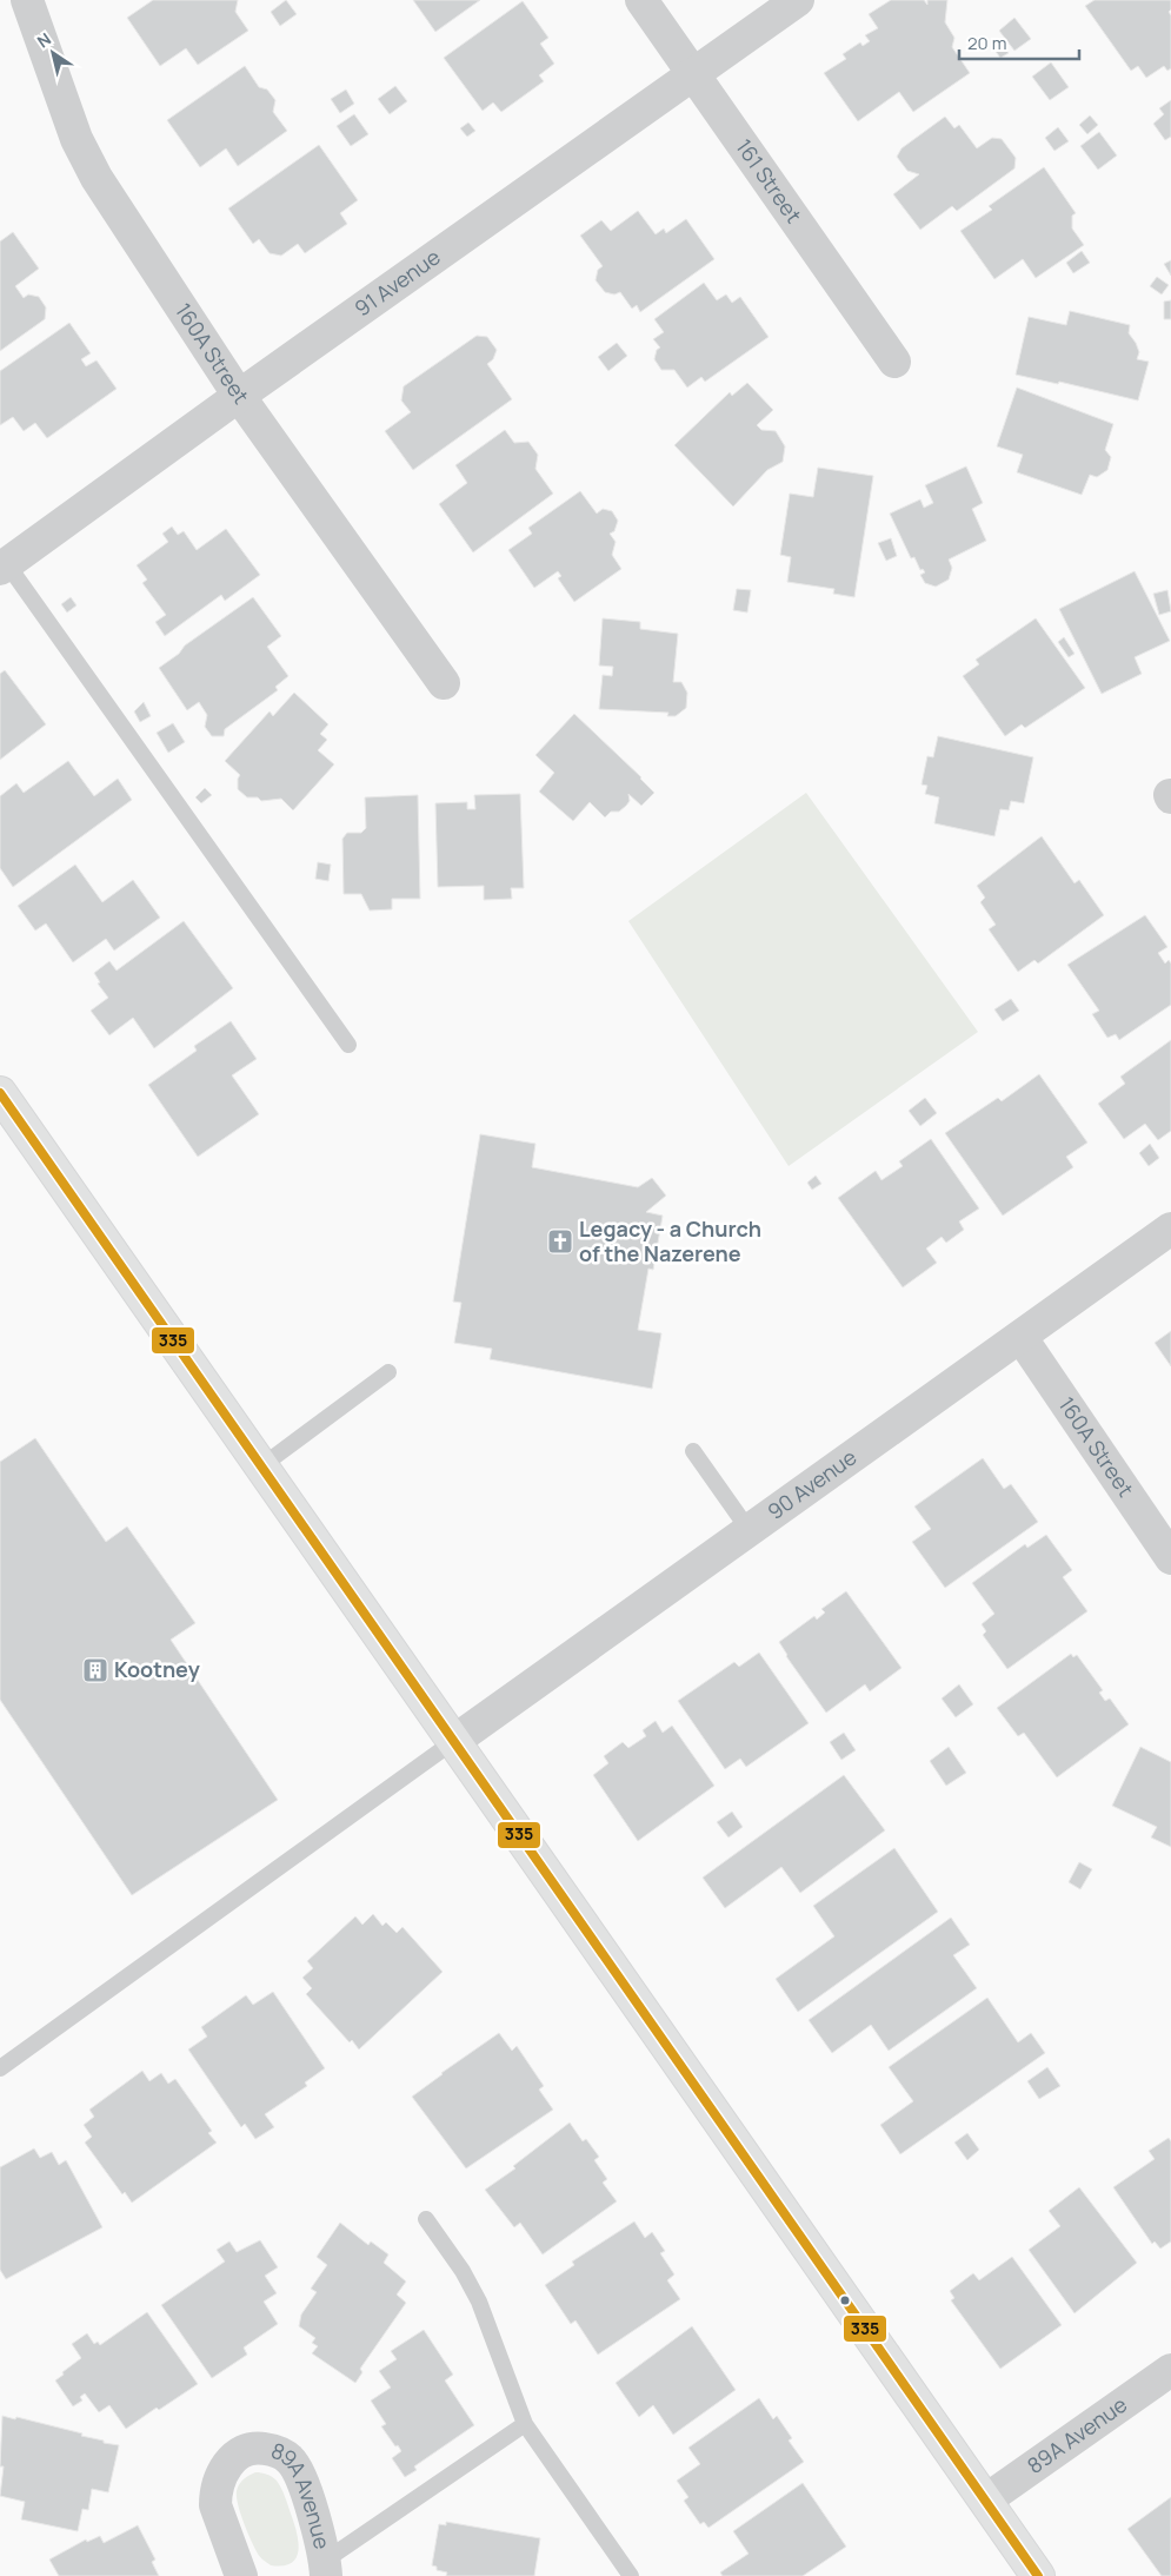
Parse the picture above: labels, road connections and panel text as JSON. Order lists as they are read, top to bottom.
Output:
{
  "streets": {
    "street": [
      "161 Street",
      "91 Avenue",
      "160A Street",
      "90 Avenue",
      "89A Avenue"
    ]
  },
  "crossings": [
    ["161 Street", "91 Avenue"],
    ["91 Avenue", "160A Street"],
    ["160A Street", "90 Avenue"]
  ],
  "places": {
    "church": ["Legacy - a Church of the Nazerene"],
    "building": ["Kootney"]
  },
  "lines": ["transit line 335"],
  "scale_bar": "20 m",
  "north": "top left"
}
